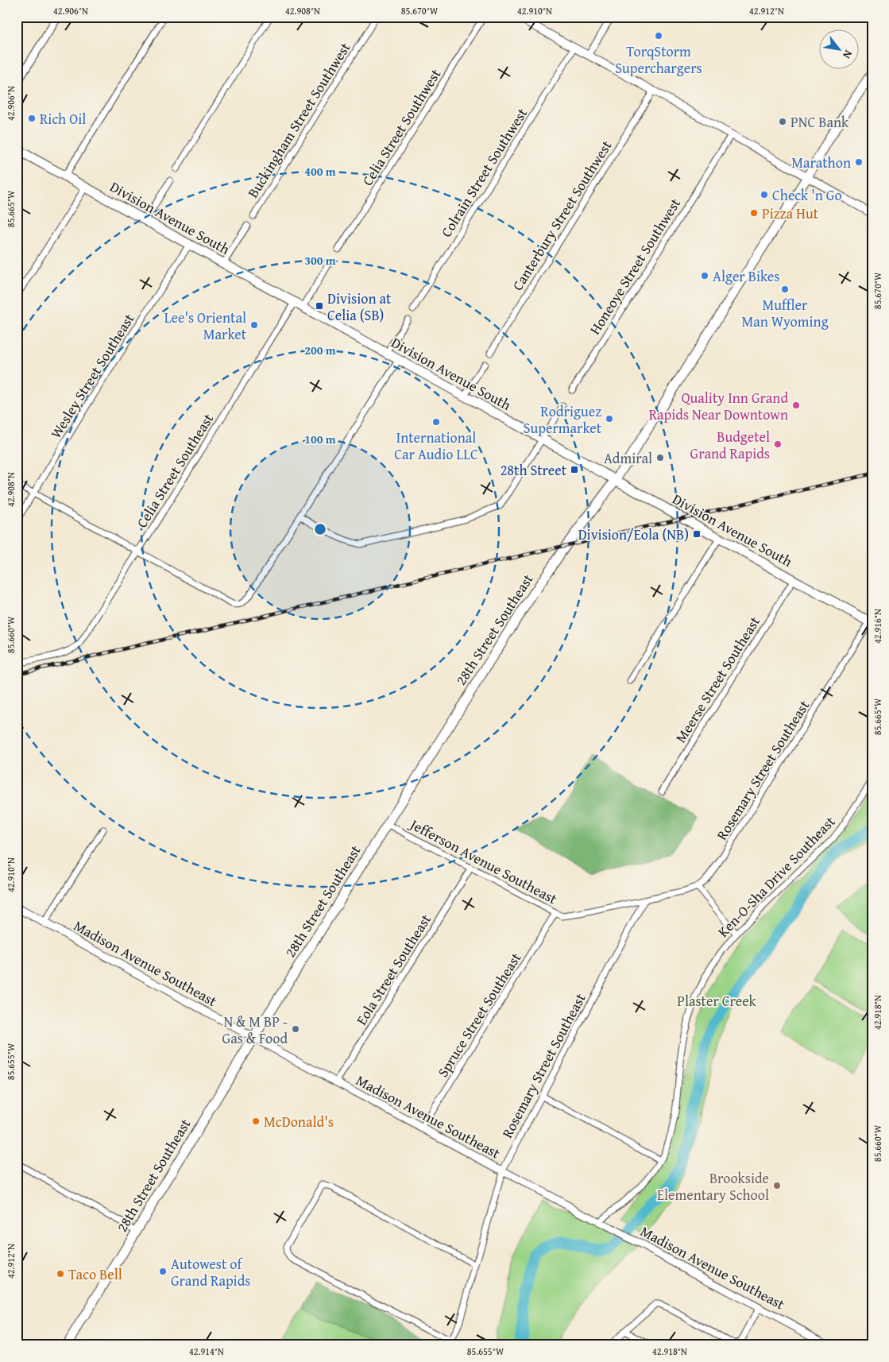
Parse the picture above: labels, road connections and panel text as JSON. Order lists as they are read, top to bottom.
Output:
{
  "streets": {
    "main road": ["Division Avenue South", "28th Street Southeast"],
    "street": [
      "Buckingham Street Southwest",
      "Celia Street Southwest",
      "Colrain Street Southwest",
      "Canterbury Street Southwest",
      "Honeoye Street Southwest",
      "Wesley Street Southeast",
      "Celia Street Southeast",
      "Meerse Street Southeast",
      "Rosemary Street Southeast",
      "Jefferson Avenue Southeast",
      "Ken-O-Sha Drive Southeast",
      "Madison Avenue Southeast",
      "Eola Street Southeast",
      "Spruce Street Southeast"
    ]
  },
  "crossings": [
    ["Division Avenue South", "Wesley Street Southeast"],
    ["Division Avenue South", "Celia Street Southeast"],
    ["Division Avenue South", "28th Street Southeast"],
    ["Division Avenue South", "Meerse Street Southeast"],
    ["Division Avenue South", "Rosemary Street Southeast"],
    ["28th Street Southeast", "Jefferson Avenue Southeast"],
    ["28th Street Southeast", "Madison Avenue Southeast"],
    ["Rosemary Street Southeast", "Jefferson Avenue Southeast"],
    ["Rosemary Street Southeast", "Madison Avenue Southeast"],
    ["Jefferson Avenue Southeast", "Eola Street Southeast"],
    ["Jefferson Avenue Southeast", "Spruce Street Southeast"],
    ["Ken-O-Sha Drive Southeast", "Madison Avenue Southeast"],
    ["Madison Avenue Southeast", "Eola Street Southeast"],
    ["Madison Avenue Southeast", "Spruce Street Southeast"]
  ],
  "parks": ["Plaster Creek"],
  "places": {
    "other": [
      "TorqStorm Superchargers",
      "Rich Oil",
      "PNC Bank",
      "Marathon",
      "Check 'n Go",
      "Pizza Hut",
      "Alger Bikes",
      "Muffler Man Wyoming",
      "Lee's Oriental Market",
      "Quality Inn Grand Rapids Near Downtown",
      "Rodriguez Supermarket",
      "International Car Audio LLC",
      "Budgetel Grand Rapids",
      "Admiral",
      "N & M BP - Gas & Food",
      "McDonald's",
      "Brookside Elementary School",
      "Autowest of Grand Rapids",
      "Taco Bell"
    ],
    "transit": ["Division at Celia (SB)", "28th Street", "Division/Eola (NB)"]
  },
  "north": "bottom right",
  "coordinates": [
    "42.906°N",
    "42.908°N",
    "85.670°W",
    "42.910°N",
    "42.912°N",
    "85.665°W",
    "42.916°N",
    "85.660°W",
    "42.918°N",
    "85.655°W",
    "42.914°N"
  ],
  "rings": [
    "400 m",
    "300 m",
    "200 m",
    "100 m"
  ]
}
